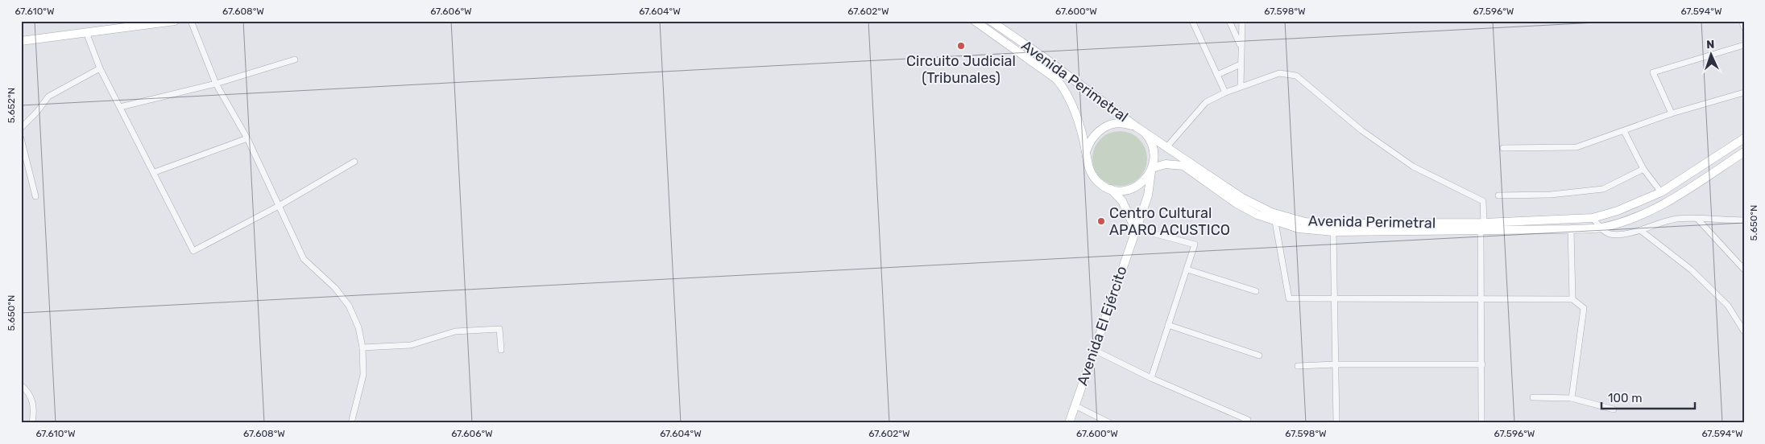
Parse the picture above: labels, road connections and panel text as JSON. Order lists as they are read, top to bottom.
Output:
{
  "streets": {
    "main road": ["Avenida Perimetral", "Avenida El Ejército"]
  },
  "crossings": [
    ["Avenida Perimetral", "Avenida El Ejército"]
  ],
  "places": ["Circuito Judicial (Tribunales)", "Centro Cultural APARO ACUSTICO"],
  "scale_bar": "100 m",
  "north": "top",
  "coordinates": [
    "67.610°W",
    "67.608°W",
    "67.606°W",
    "67.604°W",
    "67.602°W",
    "67.600°W",
    "67.598°W",
    "67.596°W",
    "67.594°W",
    "5.652°N",
    "5.650°N"
  ]
}
